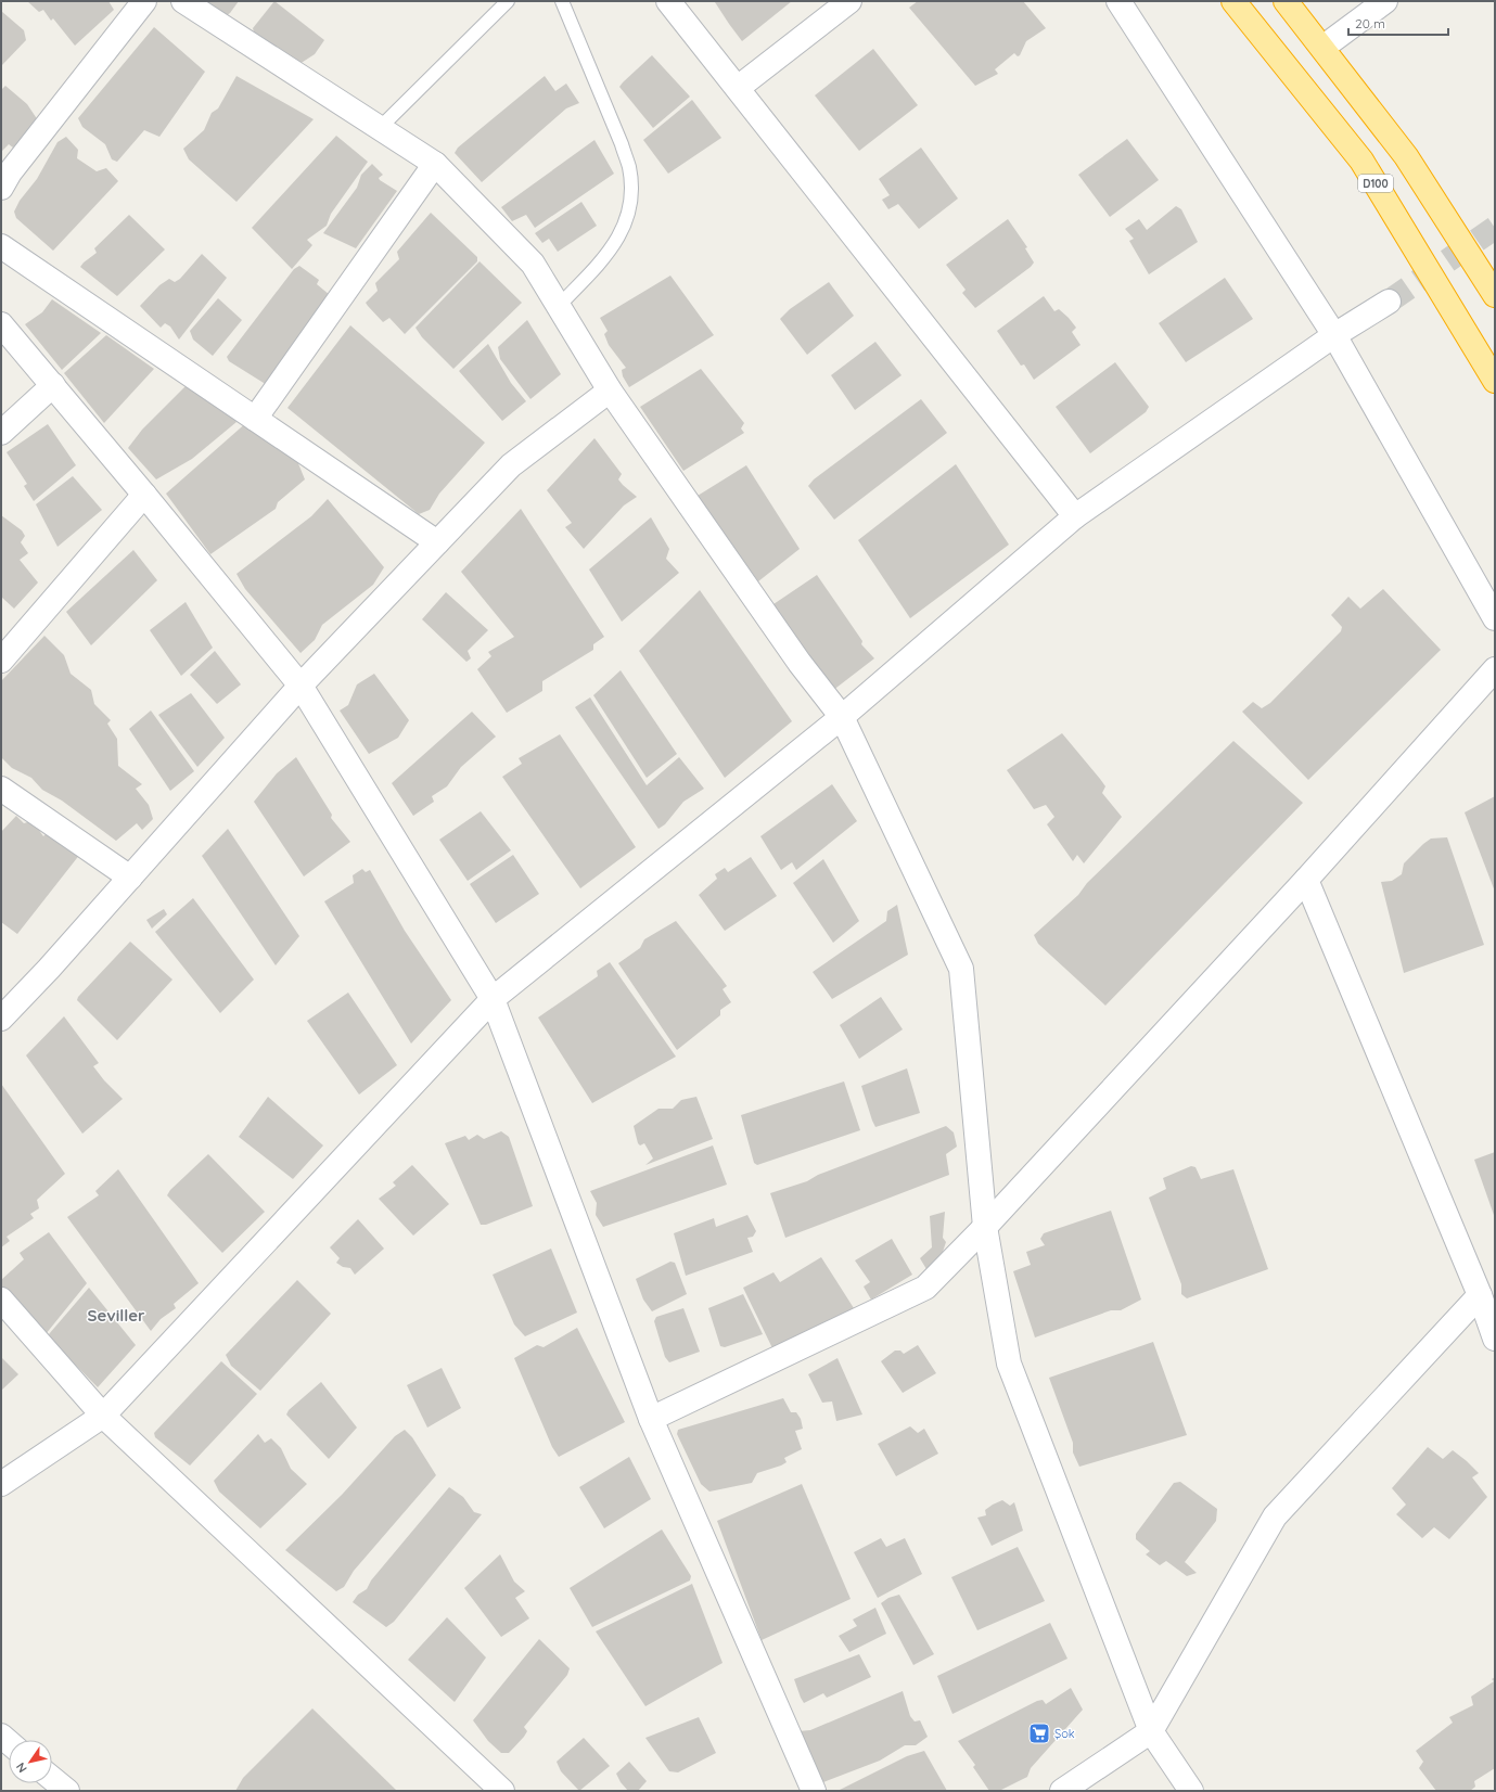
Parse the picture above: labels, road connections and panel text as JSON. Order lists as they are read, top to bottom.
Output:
{
  "streets": {
    "highway": ["D100"]
  },
  "districts": ["Seviller"],
  "places": {
    "supermarket": ["Şok"]
  },
  "scale_bar": "20 m",
  "north": "bottom left"
}
